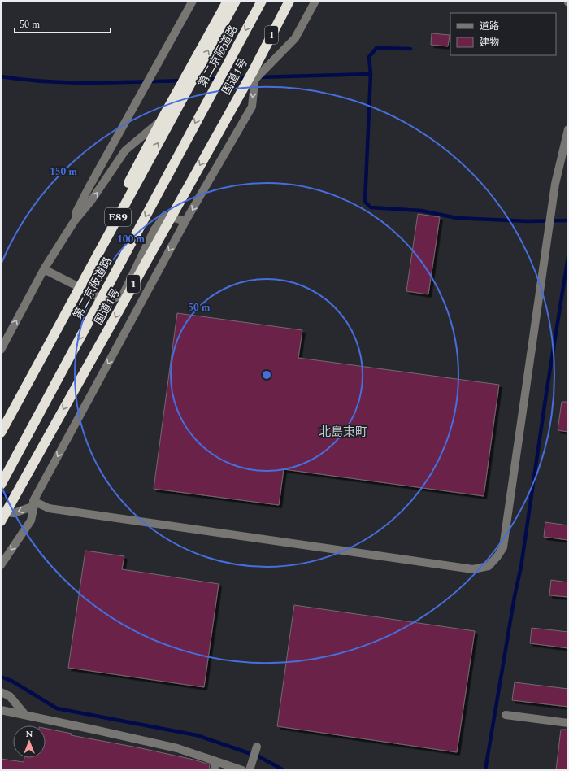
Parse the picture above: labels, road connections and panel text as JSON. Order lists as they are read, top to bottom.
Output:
{
  "streets": {
    "highway": [
      "1",
      "第二京阪道路",
      "国道1号",
      "E89"
    ]
  },
  "districts": ["北島東町"],
  "legend": ["道路", "建物"],
  "scale_bar": "50 m",
  "north": "top",
  "rings": ["150 m", "100 m", "50 m"]
}
